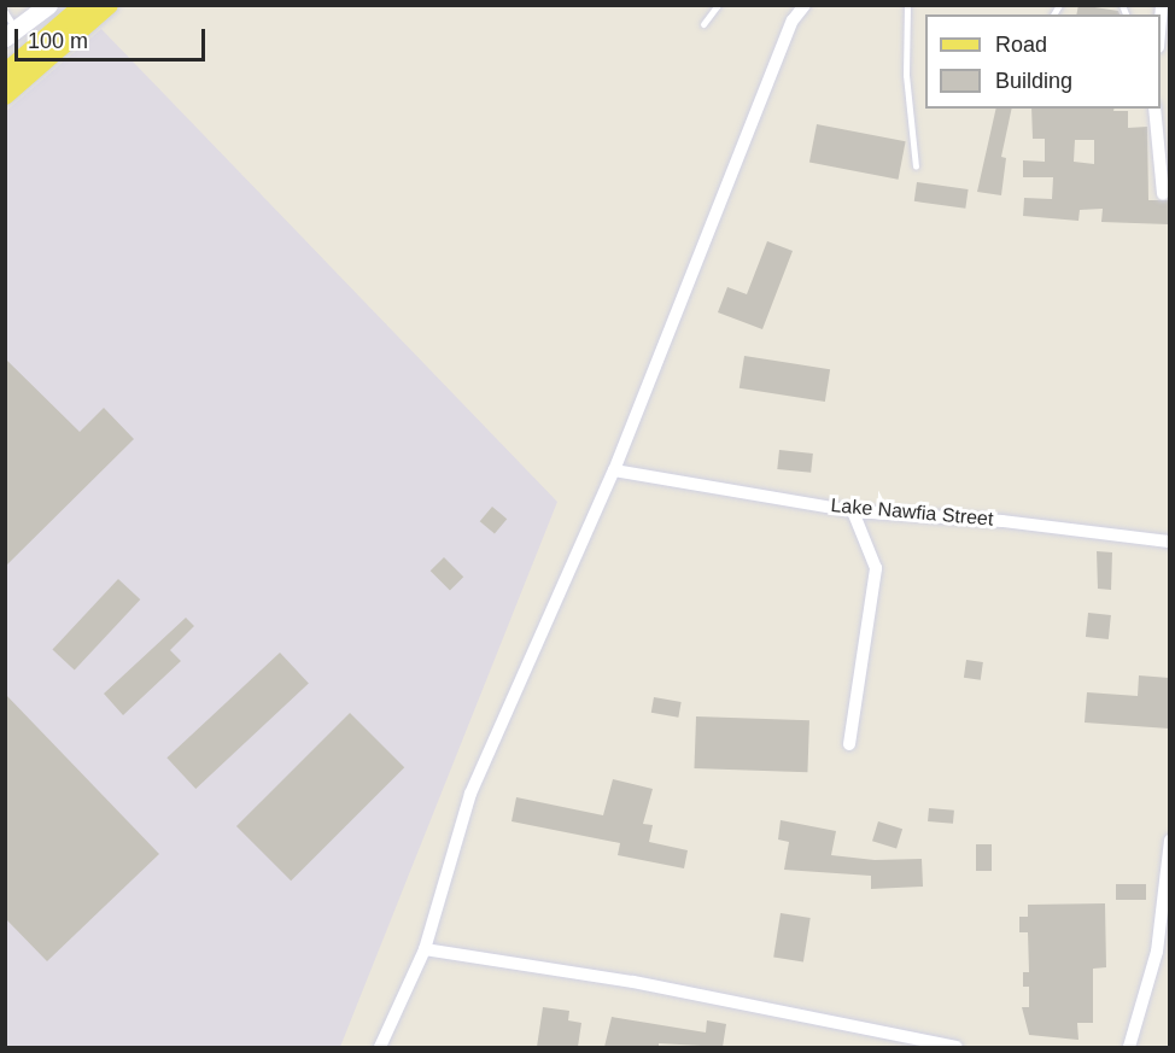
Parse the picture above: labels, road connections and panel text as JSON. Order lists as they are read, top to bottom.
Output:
{
  "streets": {
    "street": ["Lake Nawfia Street"]
  },
  "legend": ["Road", "Building"],
  "scale_bar": "100 m"
}
